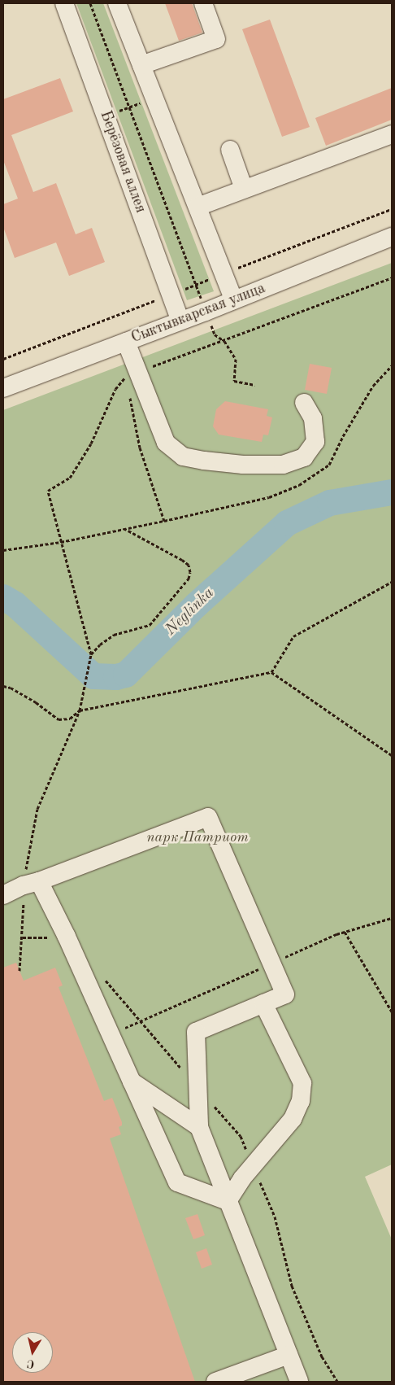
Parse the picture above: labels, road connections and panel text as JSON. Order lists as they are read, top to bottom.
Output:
{
  "streets": {
    "street": ["Берёзовая аллея", "Сыктывкарская улица"]
  },
  "crossings": [
    ["Берёзовая аллея", "Сыктывкарская улица"]
  ],
  "water": ["Neglinka"],
  "parks": ["парк Патриот"],
  "north": "bottom"
}
